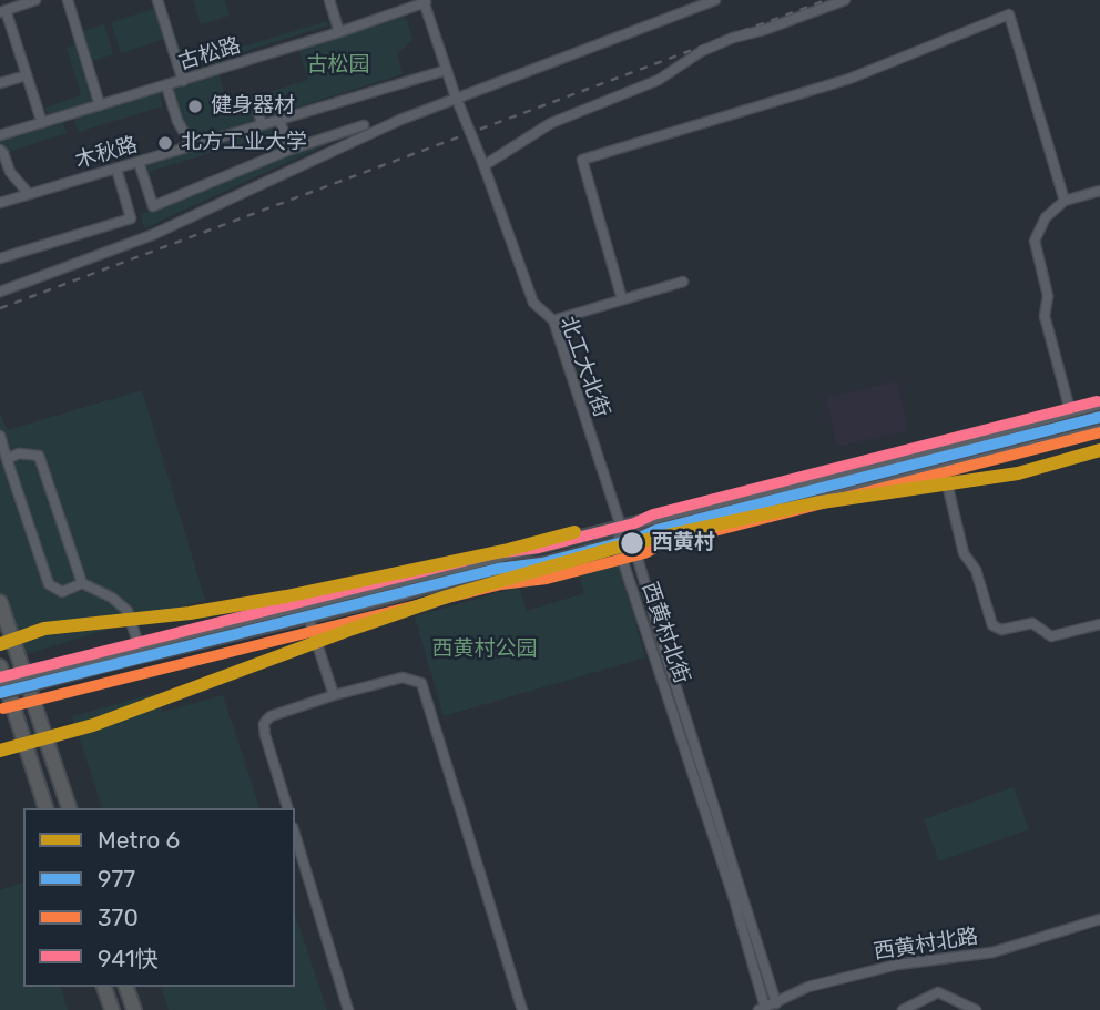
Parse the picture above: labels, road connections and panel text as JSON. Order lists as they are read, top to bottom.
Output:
{
  "streets": {
    "street": [
      "古松路",
      "木秋路",
      "北工大北街",
      "西黄村北街",
      "西黄村北路"
    ]
  },
  "crossings": [
    ["古松路", "北工大北街"],
    ["木秋路", "北工大北街"],
    ["北工大北街", "西黄村北街"],
    ["西黄村北街", "西黄村北路"]
  ],
  "parks": ["古松园", "西黄村公园"],
  "places": ["健身器材", "北方工业大学", "西黄村"],
  "lines": [
    "transit line 941快",
    "transit line 977",
    "transit line 370",
    "metro line 6"
  ],
  "legend": [
    "Metro 6",
    "977",
    "370",
    "941快"
  ]
}
